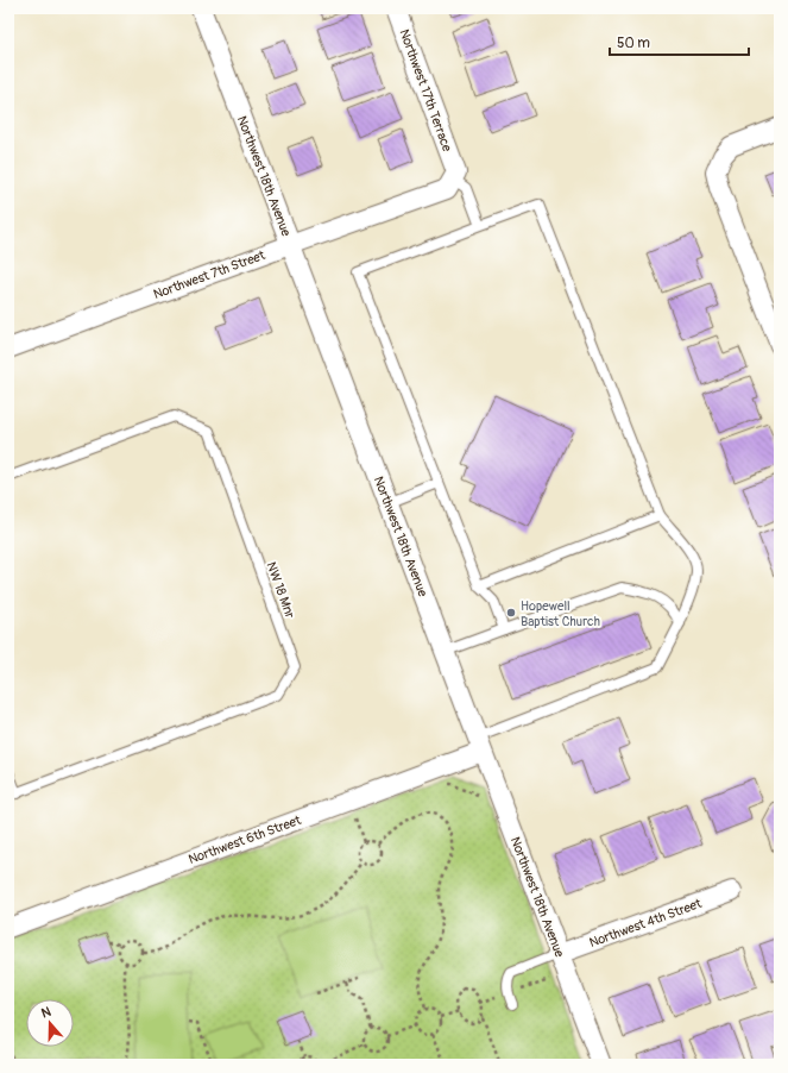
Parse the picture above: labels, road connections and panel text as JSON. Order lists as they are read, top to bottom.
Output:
{
  "streets": {
    "street": [
      "Northwest 17th Terrace",
      "Northwest 18th Avenue",
      "Northwest 7th Street",
      "Northwest 6th Street",
      "Northwest 4th Street"
    ],
    "lane": ["NW 18 Mnr"]
  },
  "crossings": [
    ["Northwest 17th Terrace", "Northwest 7th Street"],
    ["Northwest 18th Avenue", "Northwest 7th Street"],
    ["Northwest 18th Avenue", "Northwest 6th Street"],
    ["Northwest 18th Avenue", "Northwest 4th Street"]
  ],
  "places": ["Hopewell Baptist Church"],
  "scale_bar": "50 m",
  "north": "top"
}
